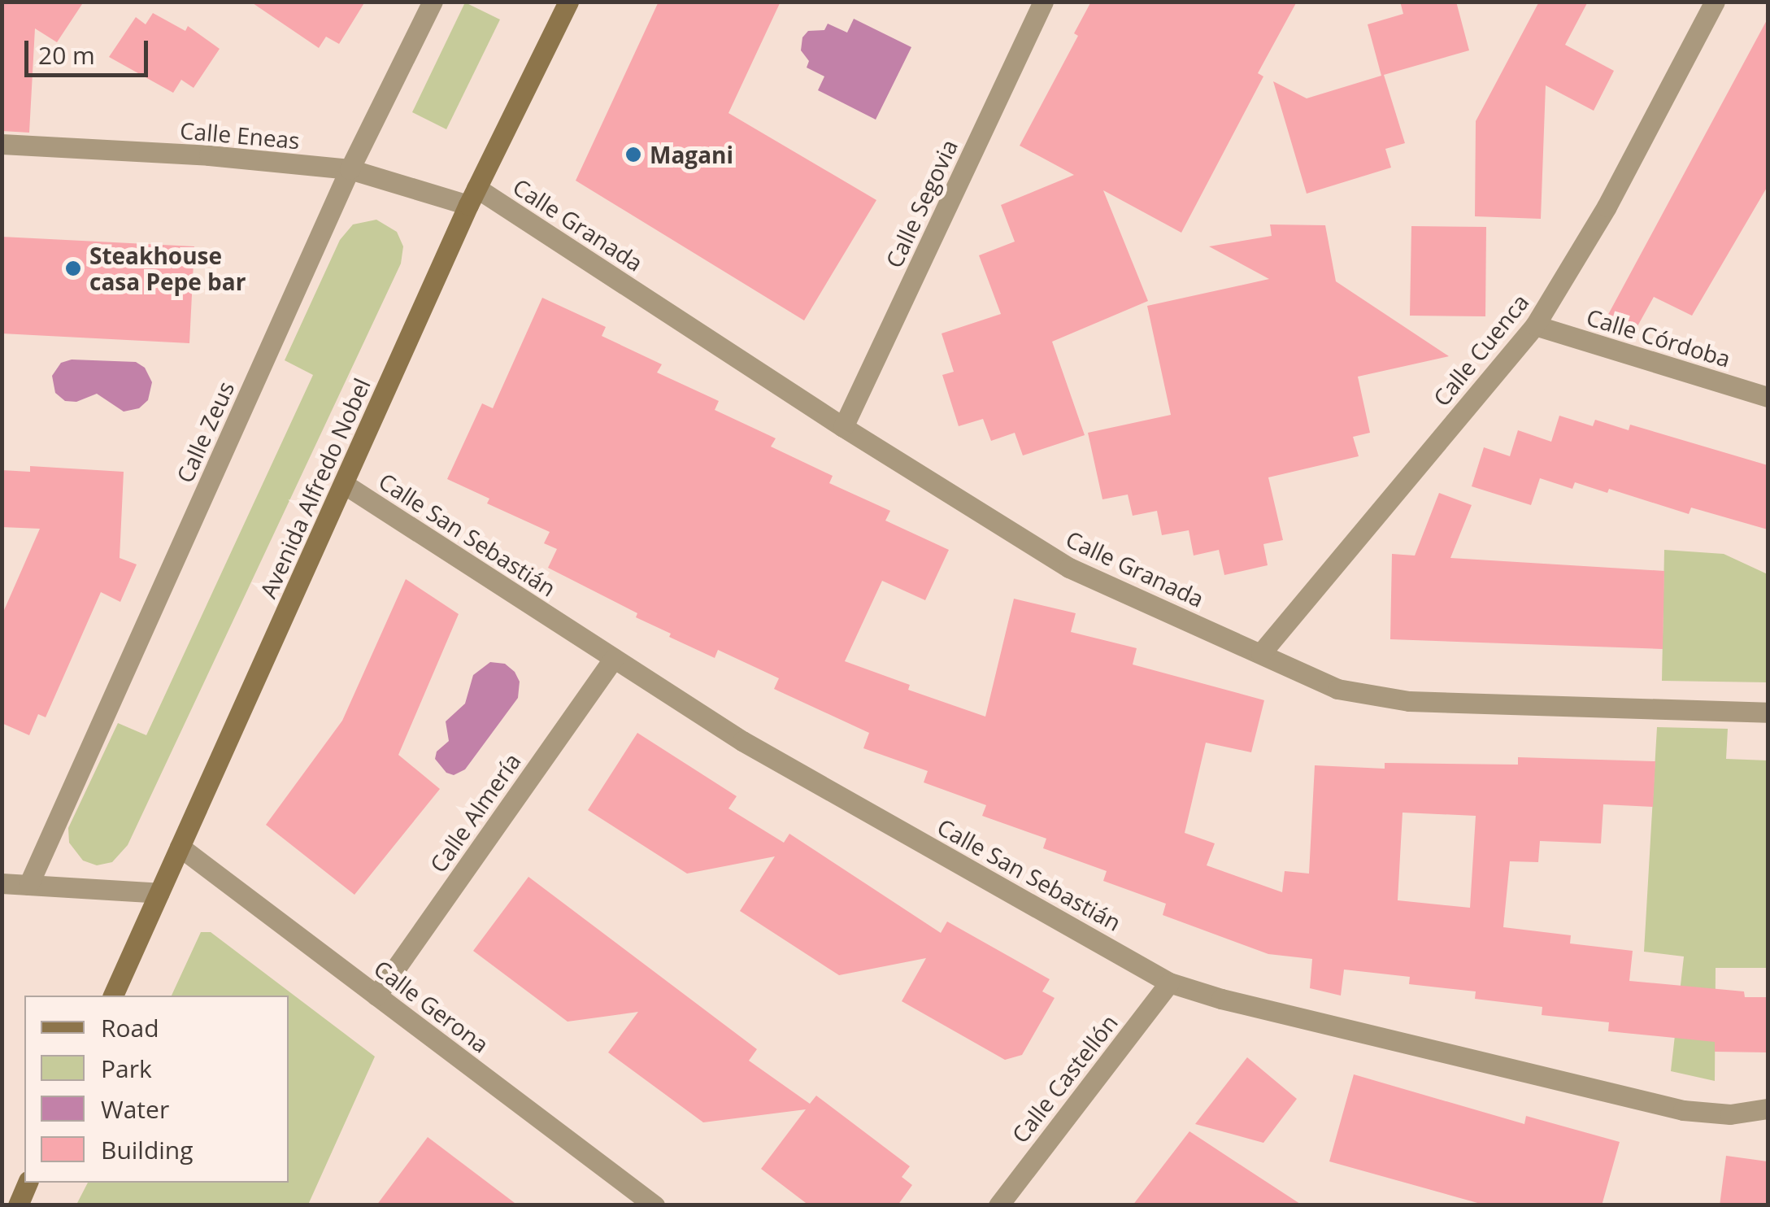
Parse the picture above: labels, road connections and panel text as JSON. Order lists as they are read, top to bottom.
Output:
{
  "streets": {
    "main road": ["Avenida Alfredo Nobel"],
    "street": [
      "Calle Eneas",
      "Calle Segovia",
      "Calle Granada",
      "Calle Córdoba",
      "Calle Cuenca",
      "Calle Zeus",
      "Calle San Sebastián",
      "Calle Almería",
      "Calle Gerona",
      "Calle Castellón"
    ]
  },
  "crossings": [
    ["Calle Eneas", "Calle Granada"],
    ["Calle Eneas", "Calle Zeus"],
    ["Calle Eneas", "Avenida Alfredo Nobel"],
    ["Calle Segovia", "Calle Granada"],
    ["Calle Granada", "Calle Cuenca"],
    ["Calle Granada", "Avenida Alfredo Nobel"],
    ["Calle Córdoba", "Calle Cuenca"],
    ["Avenida Alfredo Nobel", "Calle San Sebastián"],
    ["Avenida Alfredo Nobel", "Calle Gerona"],
    ["Calle San Sebastián", "Calle Almería"],
    ["Calle San Sebastián", "Calle Castellón"],
    ["Calle Almería", "Calle Gerona"]
  ],
  "places": ["Magani", "Steakhouse casa Pepe bar"],
  "legend": [
    "Road",
    "Park",
    "Water",
    "Building"
  ],
  "scale_bar": "20 m"
}
